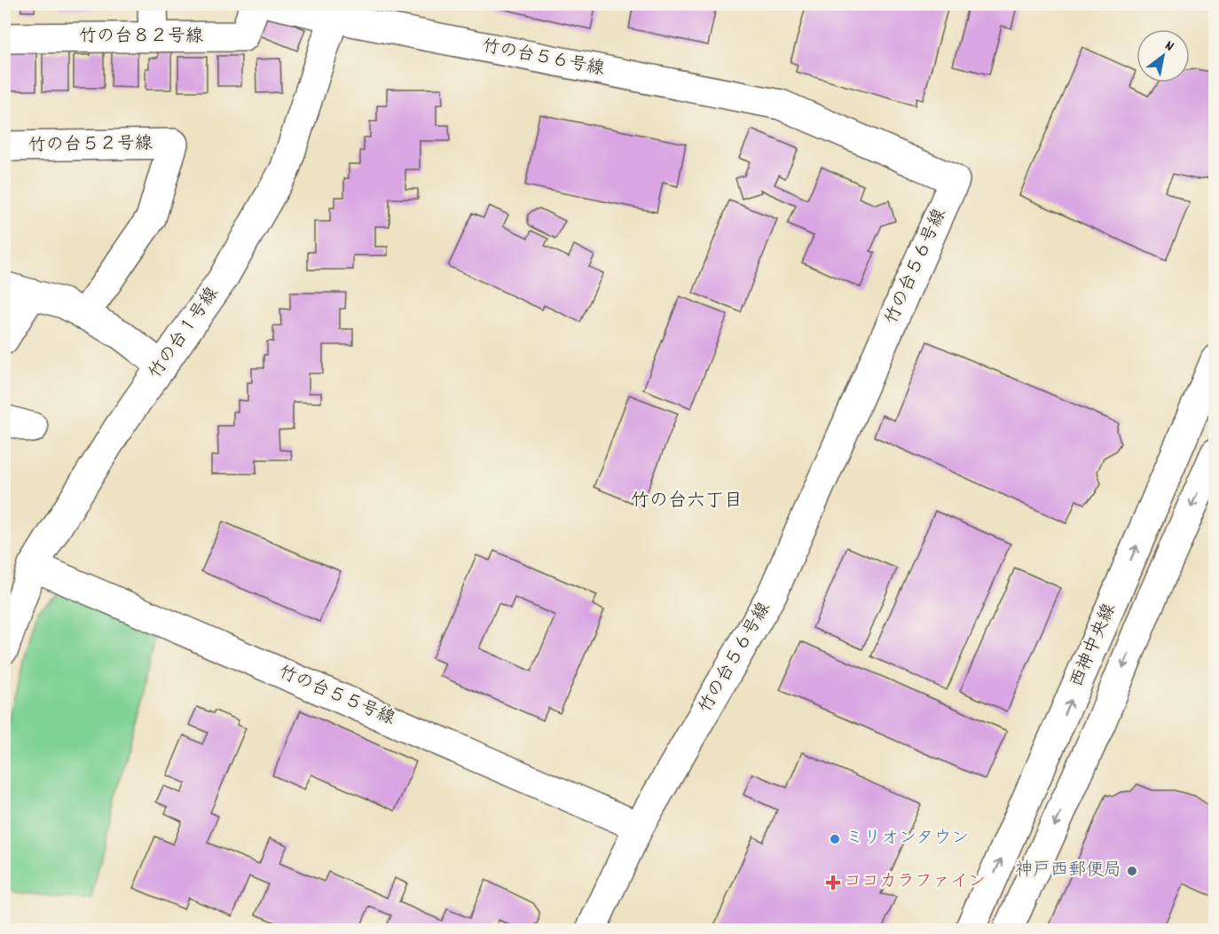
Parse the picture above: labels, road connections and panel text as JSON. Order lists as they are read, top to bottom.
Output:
{
  "streets": {
    "street": [
      "竹の台８２号線",
      "竹の台５６号線",
      "竹の台５２号線",
      "竹の台１号線",
      "西神中央線",
      "竹の台５５号線"
    ]
  },
  "crossings": [
    ["竹の台５６号線", "竹の台１号線"],
    ["竹の台５６号線", "竹の台５５号線"],
    ["竹の台１号線", "竹の台５５号線"]
  ],
  "districts": ["竹の台六丁目"],
  "places": {
    "other": ["ミリオンタウン", "神戸西郵便局"],
    "health": ["ココカラファイン"]
  },
  "north": "top right"
}
